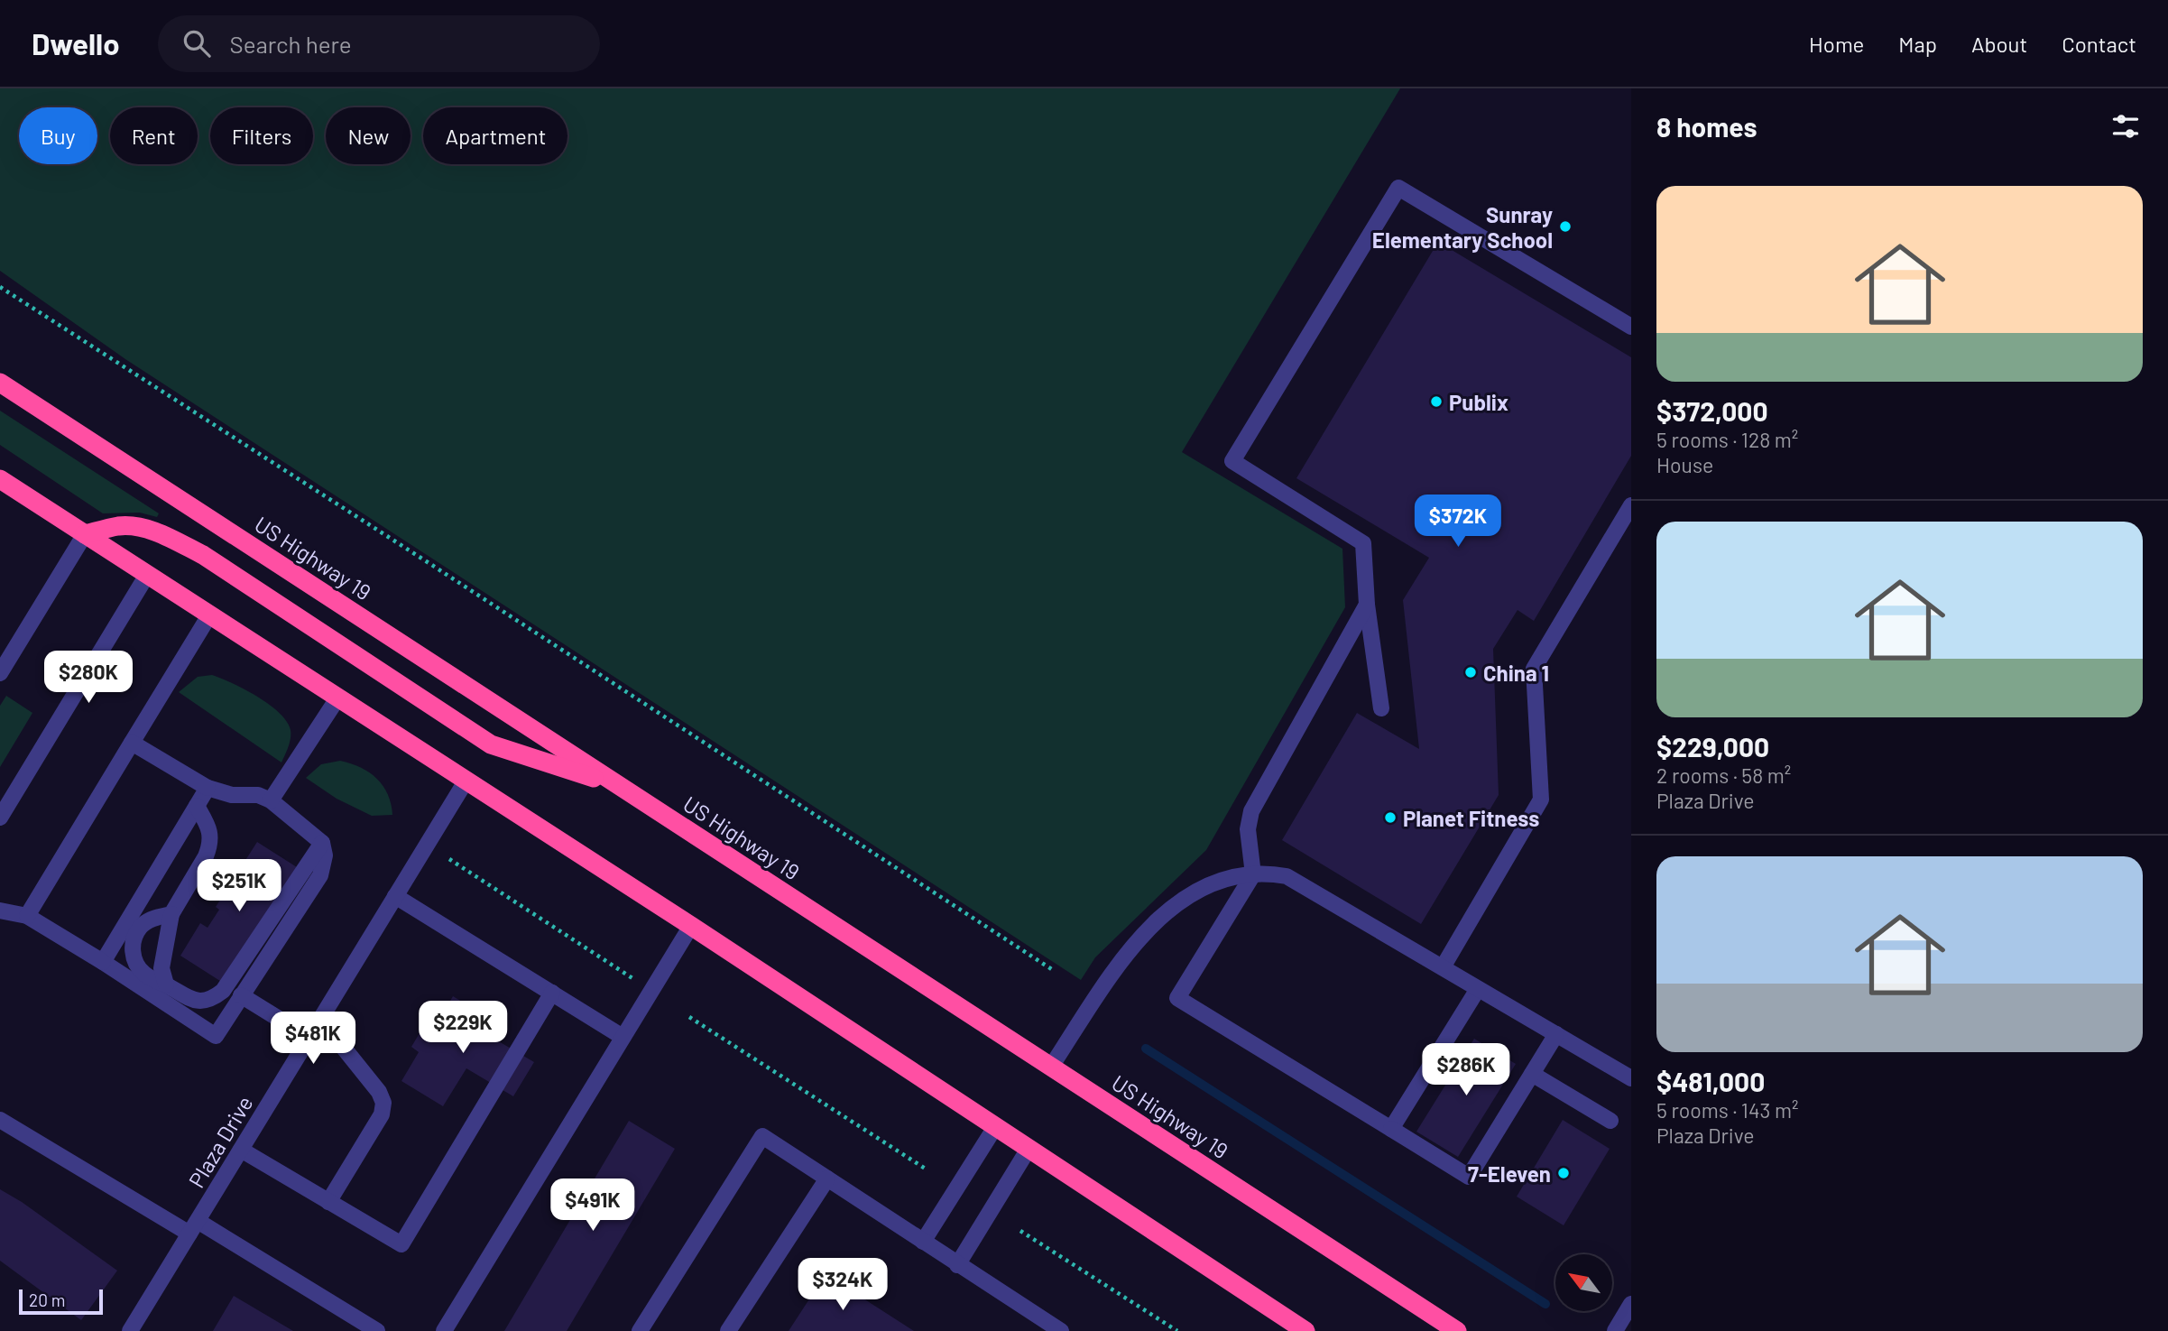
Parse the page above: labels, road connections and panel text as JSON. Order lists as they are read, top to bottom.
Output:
{
  "streets": {
    "highway": ["US Highway 19"],
    "street": ["Plaza Drive"]
  },
  "places": [
    "Sunray Elementary School",
    "Publix",
    "China 1",
    "Planet Fitness",
    "7-Eleven"
  ],
  "scale_bar": "20 m",
  "north": "top left",
  "page": {
    "header": "Dwello",
    "search": "Search here",
    "nav": [
      "Home",
      "Map",
      "About",
      "Contact"
    ],
    "heading": "8 homes",
    "chip": [
      "Buy",
      "Rent",
      "Filters",
      "New",
      "Apartment"
    ],
    "list": [
      {
        "name": "$372,000",
        "note": "5 rooms · 128 m² · House"
      },
      {
        "name": "$229,000",
        "note": "2 rooms · 58 m² · Plaza Drive"
      },
      {
        "name": "$481,000",
        "note": "5 rooms · 143 m² · Plaza Drive"
      }
    ],
    "price": [
      "$372K",
      "$280K",
      "$251K",
      "$229K",
      "$481K",
      "$286K",
      "$491K",
      "$324K"
    ],
    "scale": "20 m"
  }
}
